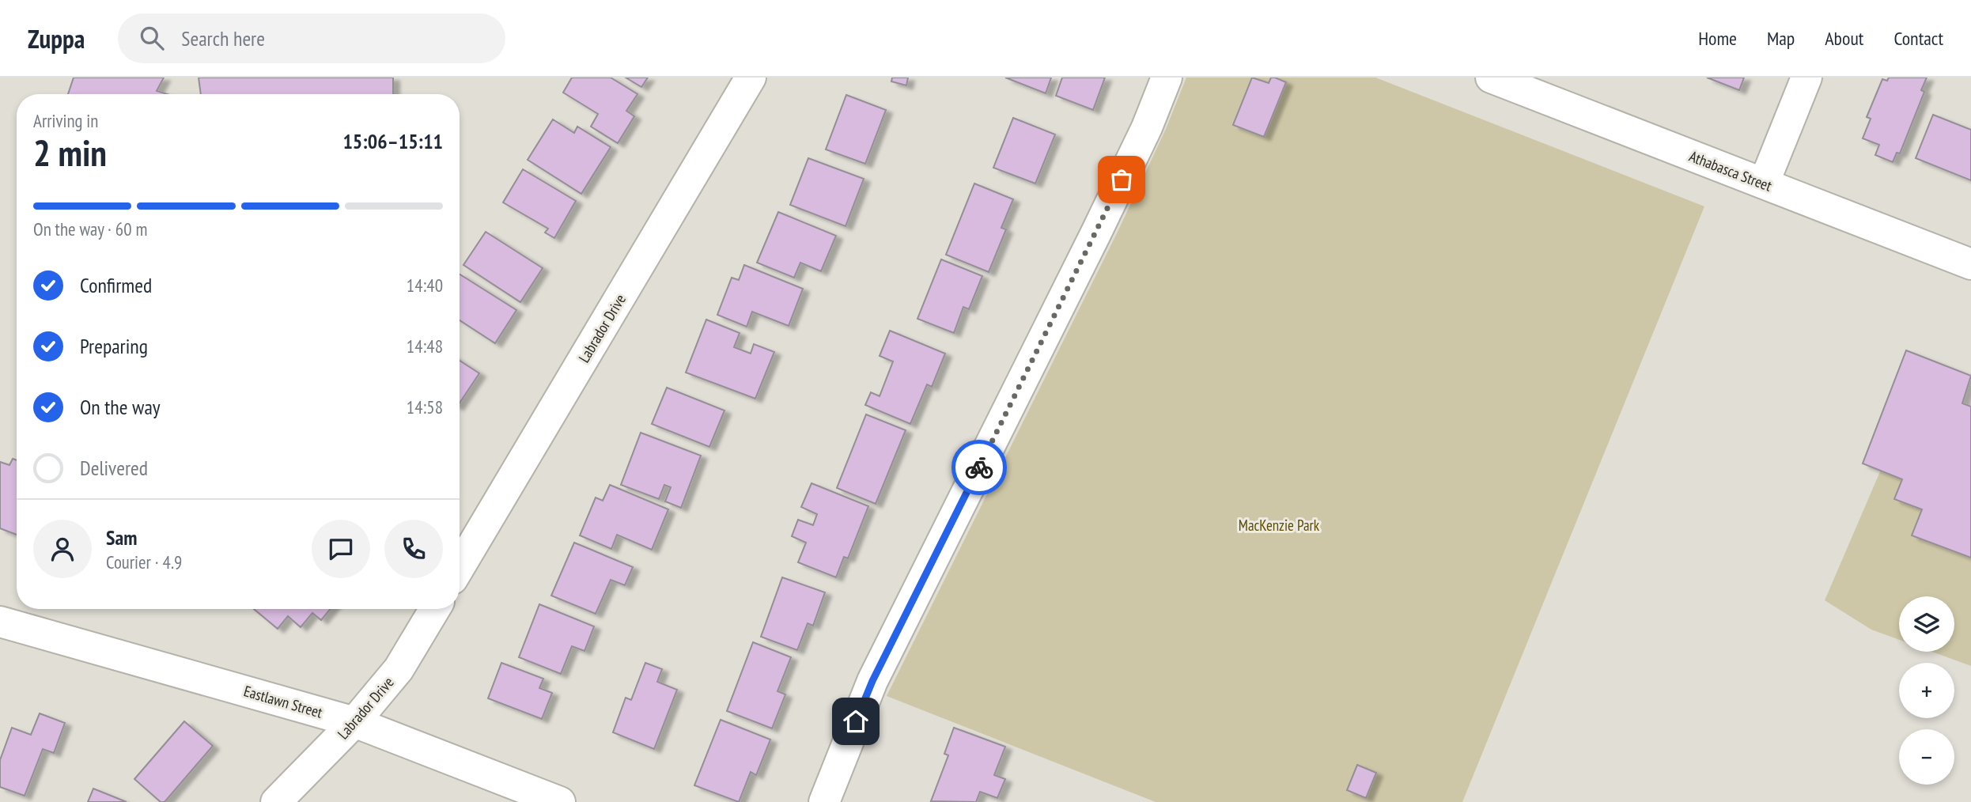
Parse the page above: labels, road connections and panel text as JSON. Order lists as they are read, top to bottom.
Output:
{
  "streets": {
    "street": ["Athabasca Street", "Labrador Drive", "Eastlawn Street"]
  },
  "crossings": [
    ["Labrador Drive", "Eastlawn Street"]
  ],
  "parks": ["MacKenzie Park"],
  "page": {
    "header": "Zuppa",
    "search": "Search here",
    "nav": [
      "Home",
      "Map",
      "About",
      "Contact"
    ],
    "heading": ["2 min", "Arriving in", "15:06–15:11"],
    "panel": ["Sam", "Courier · 4.9"],
    "bar": "On the way · 60 m",
    "list": [
      ["Confirmed", "14:40"],
      ["Preparing", "14:48"],
      ["On the way", "14:58"],
      "Delivered"
    ],
    "map_buttons": ["+", "−"]
  }
}
